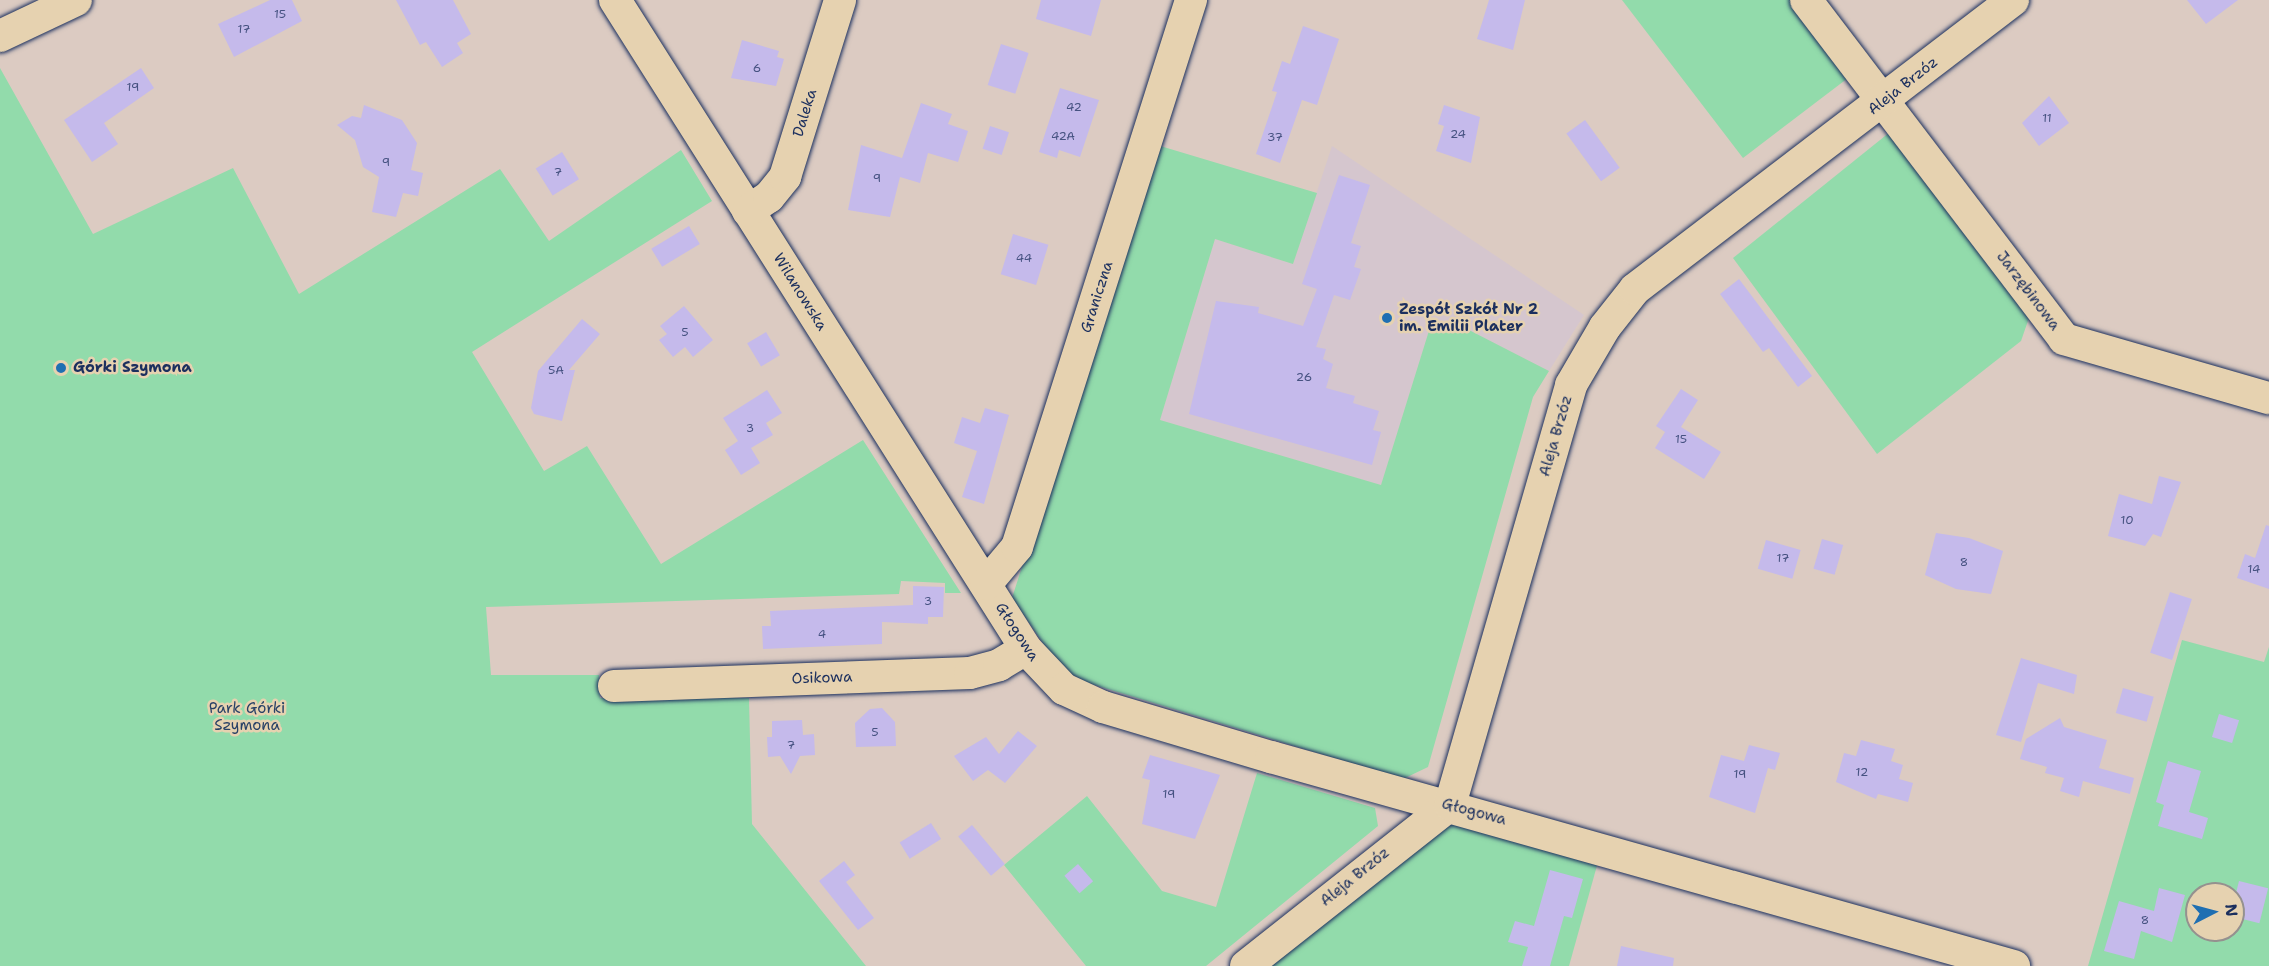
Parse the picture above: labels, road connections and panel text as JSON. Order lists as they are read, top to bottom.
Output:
{
  "streets": {
    "street": [
      "Aleja Brzóz",
      "Daleka",
      "Jarzębinowa",
      "Wilanowska",
      "Graniczna",
      "Głogowa",
      "Osikowa"
    ]
  },
  "crossings": [
    ["Aleja Brzóz", "Jarzębinowa"],
    ["Aleja Brzóz", "Głogowa"],
    ["Daleka", "Wilanowska"],
    ["Wilanowska", "Graniczna"],
    ["Wilanowska", "Głogowa"],
    ["Graniczna", "Głogowa"],
    ["Głogowa", "Osikowa"]
  ],
  "parks": ["Park Górki Szymona"],
  "places": ["Zespół Szkół Nr 2 im. Emilii Plater", "Górki Szymona"],
  "house_numbers": [
    "15",
    "17",
    "6",
    "19",
    "42",
    "11",
    "24",
    "42A",
    "37",
    "9",
    "7",
    "9",
    "44",
    "5",
    "5A",
    "26",
    "3",
    "15",
    "10",
    "17",
    "8",
    "14",
    "3",
    "4",
    "5",
    "7",
    "12",
    "19",
    "19",
    "8"
  ],
  "north": "right"
}
